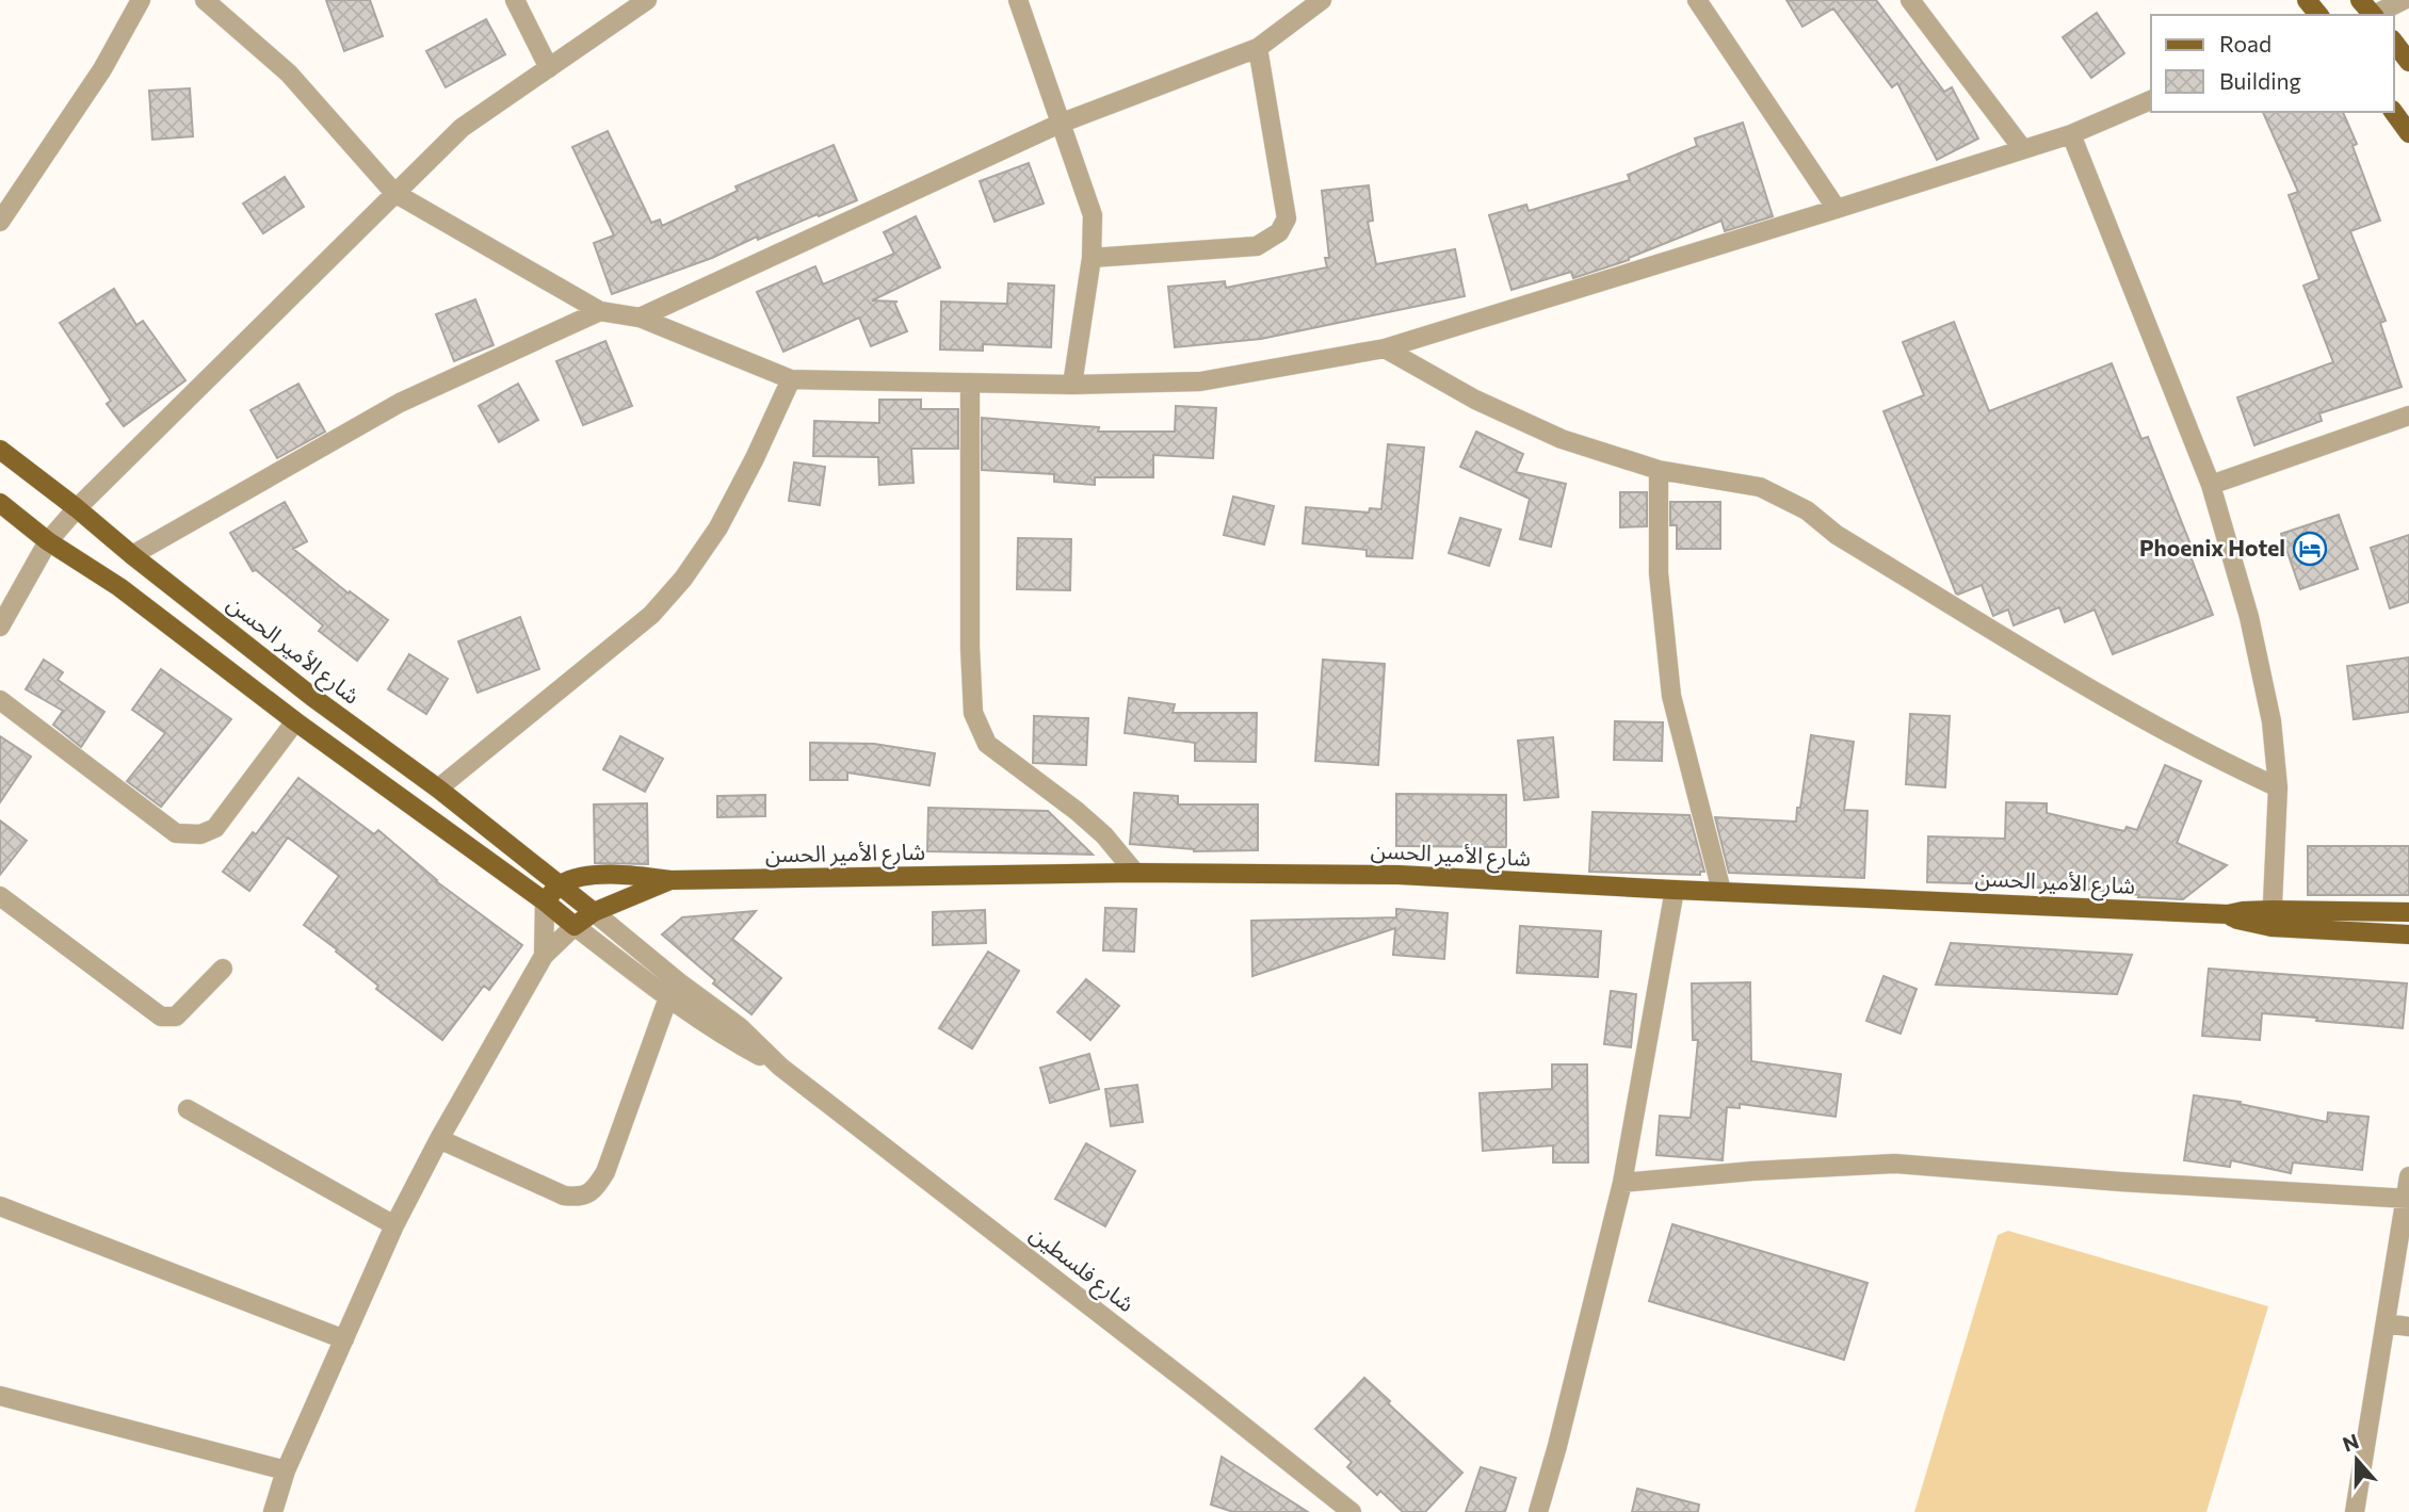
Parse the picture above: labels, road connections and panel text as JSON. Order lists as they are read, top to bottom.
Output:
{
  "streets": {
    "main road": ["شارع الأمير الحسن"],
    "street": ["شارع فلسطين"]
  },
  "crossings": [
    ["شارع الأمير الحسن", "شارع فلسطين"]
  ],
  "places": {
    "hotel": ["Phoenix Hotel"]
  },
  "legend": ["Road", "Building"],
  "north": "top"
}
